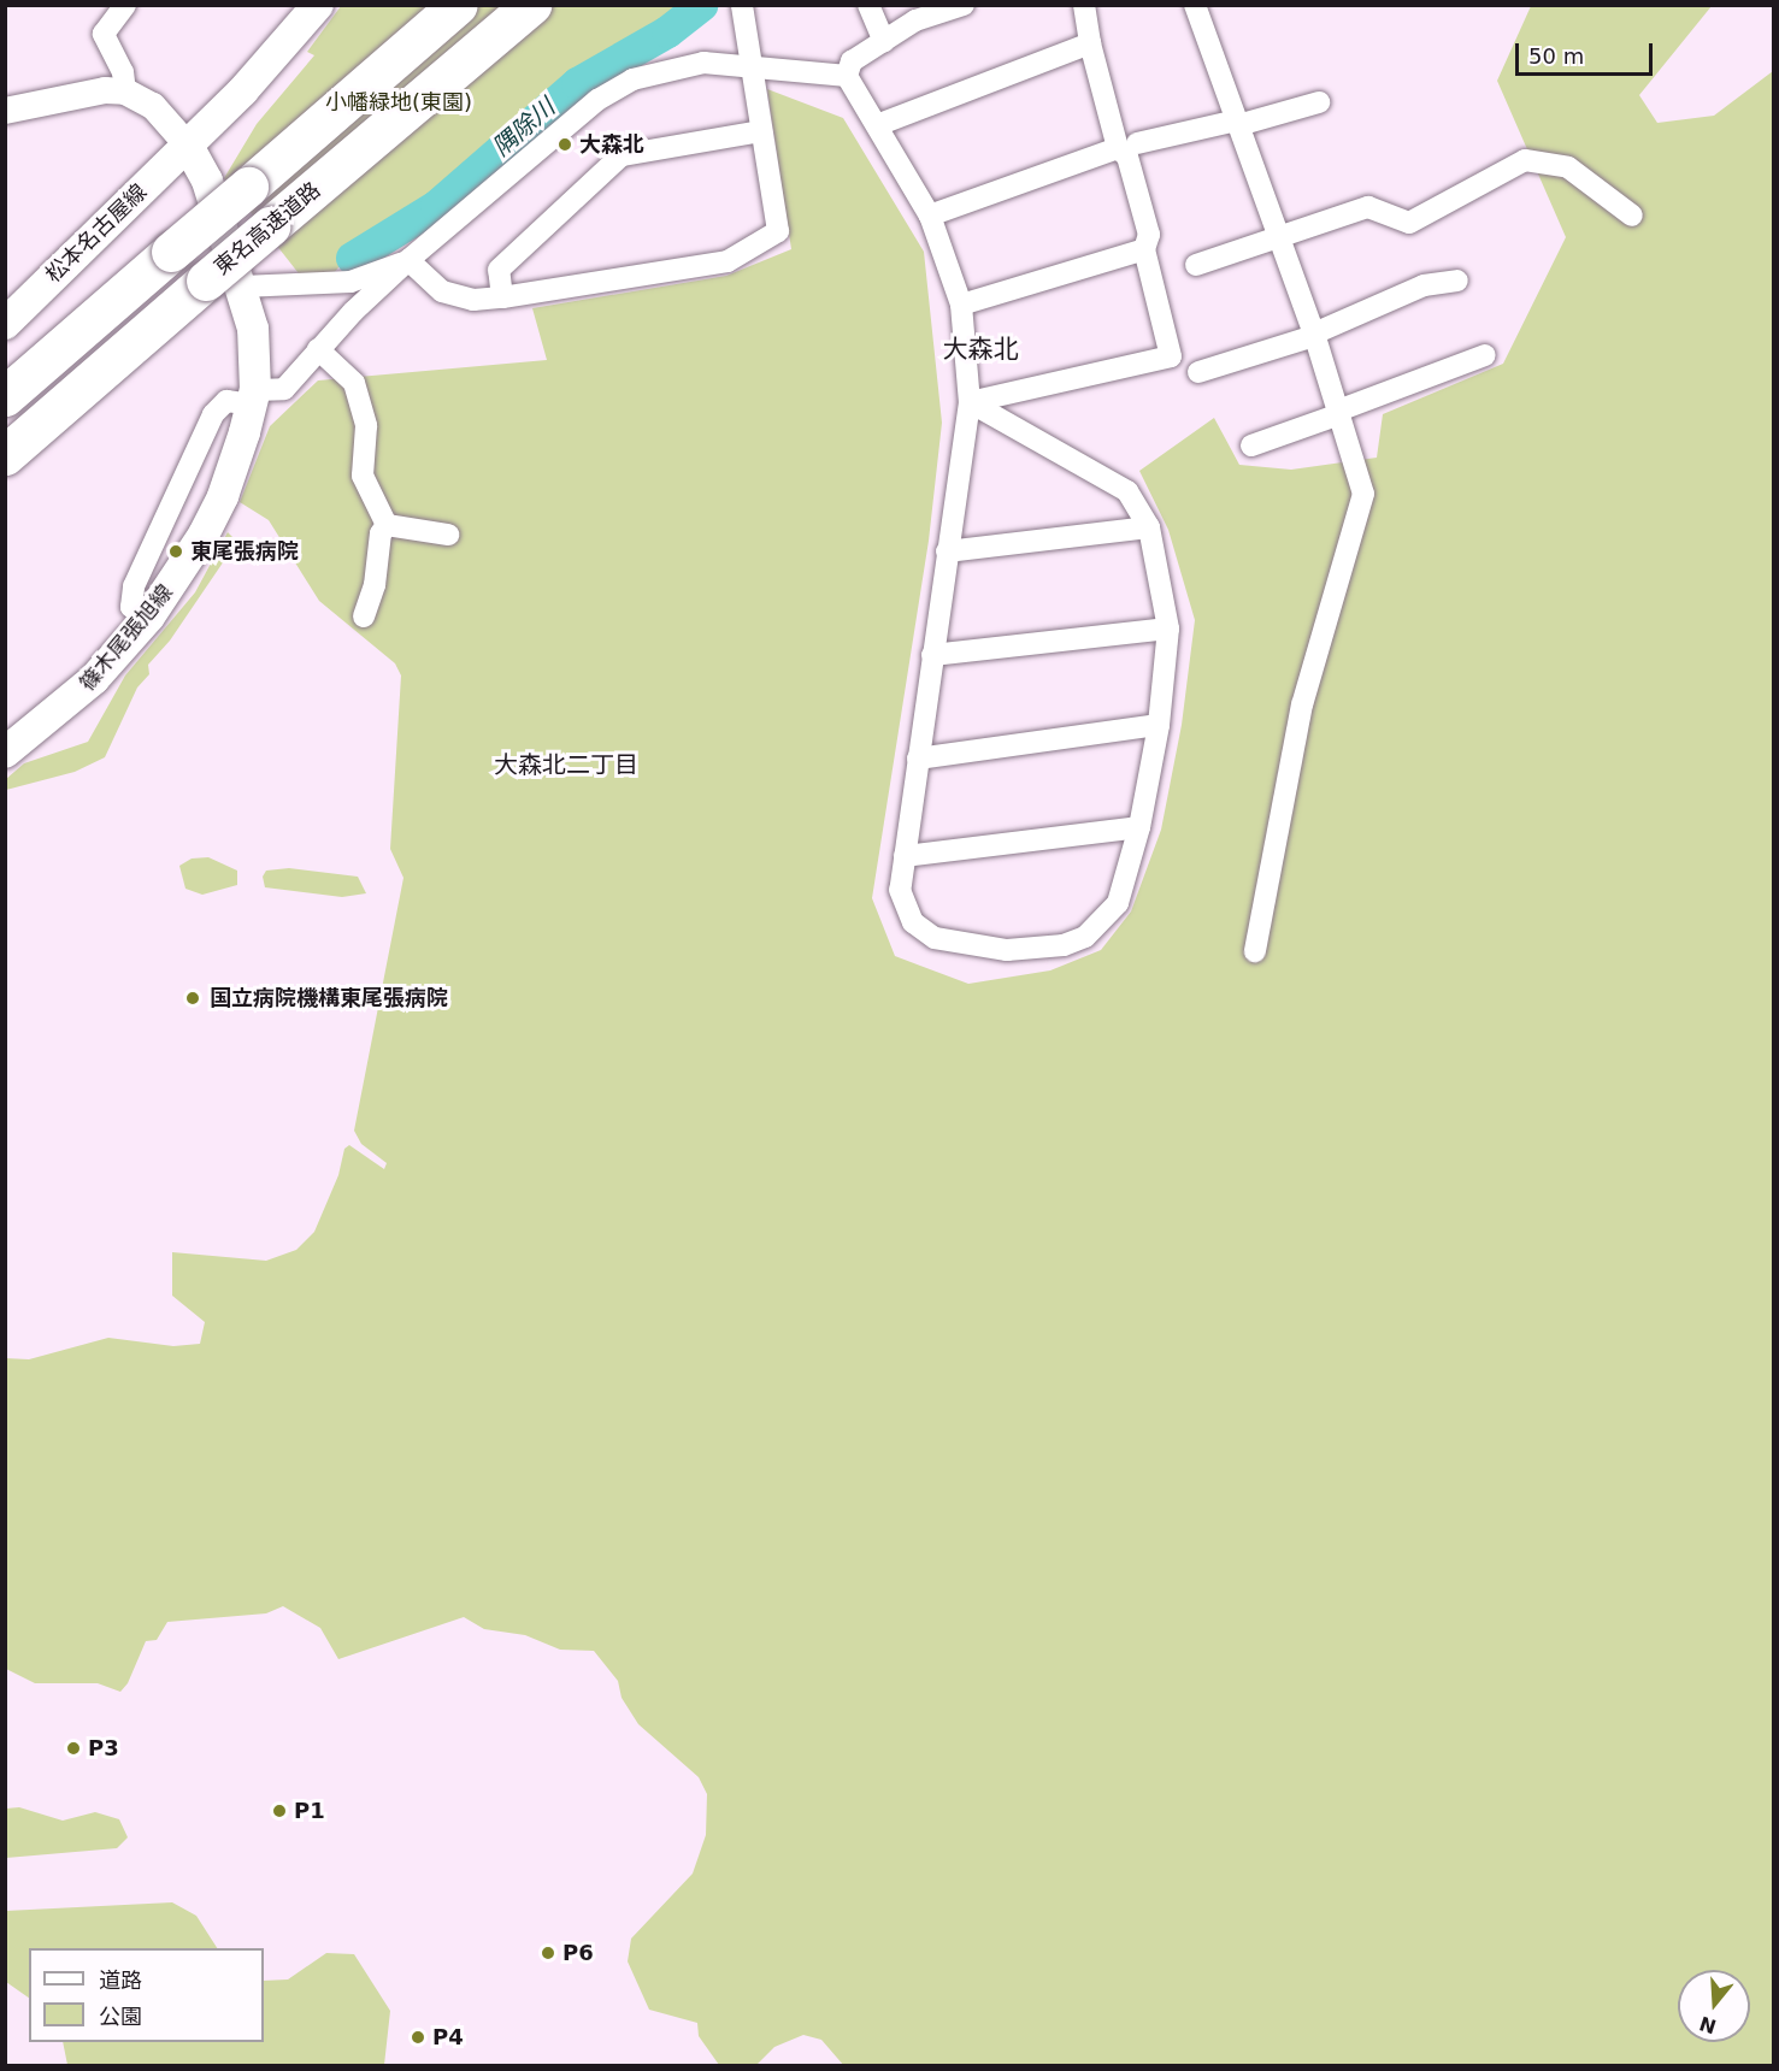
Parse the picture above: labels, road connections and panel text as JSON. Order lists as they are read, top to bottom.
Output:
{
  "streets": {
    "highway": ["東名高速道路"],
    "main road": ["松本名古屋線", "篠木尾張旭線"]
  },
  "crossings": [
    ["東名高速道路", "篠木尾張旭線"],
    ["松本名古屋線", "篠木尾張旭線"]
  ],
  "districts": ["大森北", "大森北二丁目"],
  "water": ["隅除川"],
  "parks": ["小幡緑地(東園)"],
  "places": [
    "大森北",
    "東尾張病院",
    "国立病院機構東尾張病院",
    "P3",
    "P1",
    "P6",
    "P4"
  ],
  "legend": ["道路", "公園"],
  "scale_bar": "50 m",
  "north": "bottom"
}
